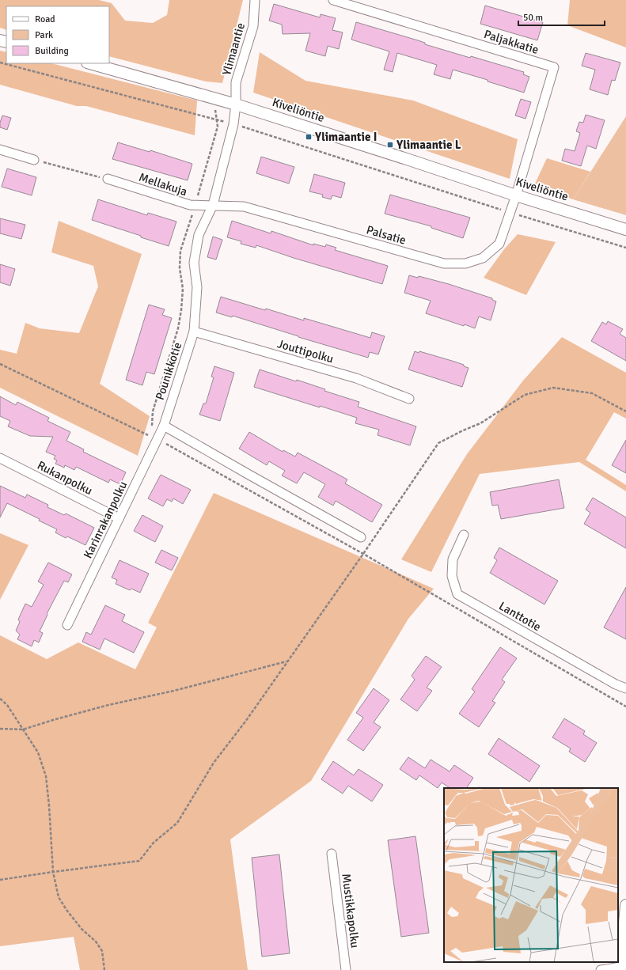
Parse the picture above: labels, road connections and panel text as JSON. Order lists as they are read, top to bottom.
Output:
{
  "streets": {
    "street": [
      "Paljakkatie",
      "Ylimaantie",
      "Kiveliöntie",
      "Mellakuja",
      "Palsatie",
      "Jouttipolku",
      "Pounikkotie",
      "Rukanpolku",
      "Karinrakanpolku",
      "Lanttotie",
      "Mustikkapolku"
    ]
  },
  "crossings": [
    ["Paljakkatie", "Kiveliöntie"],
    ["Paljakkatie", "Palsatie"],
    ["Ylimaantie", "Kiveliöntie"],
    ["Ylimaantie", "Pounikkotie"],
    ["Kiveliöntie", "Palsatie"],
    ["Kiveliöntie", "Pounikkotie"],
    ["Mellakuja", "Palsatie"],
    ["Mellakuja", "Pounikkotie"],
    ["Palsatie", "Pounikkotie"],
    ["Jouttipolku", "Pounikkotie"],
    ["Pounikkotie", "Karinrakanpolku"],
    ["Rukanpolku", "Karinrakanpolku"]
  ],
  "places": {
    "transit": ["Ylimaantie I", "Ylimaantie L"]
  },
  "legend": ["Road", "Park", "Building"],
  "scale_bar": "50 m"
}
